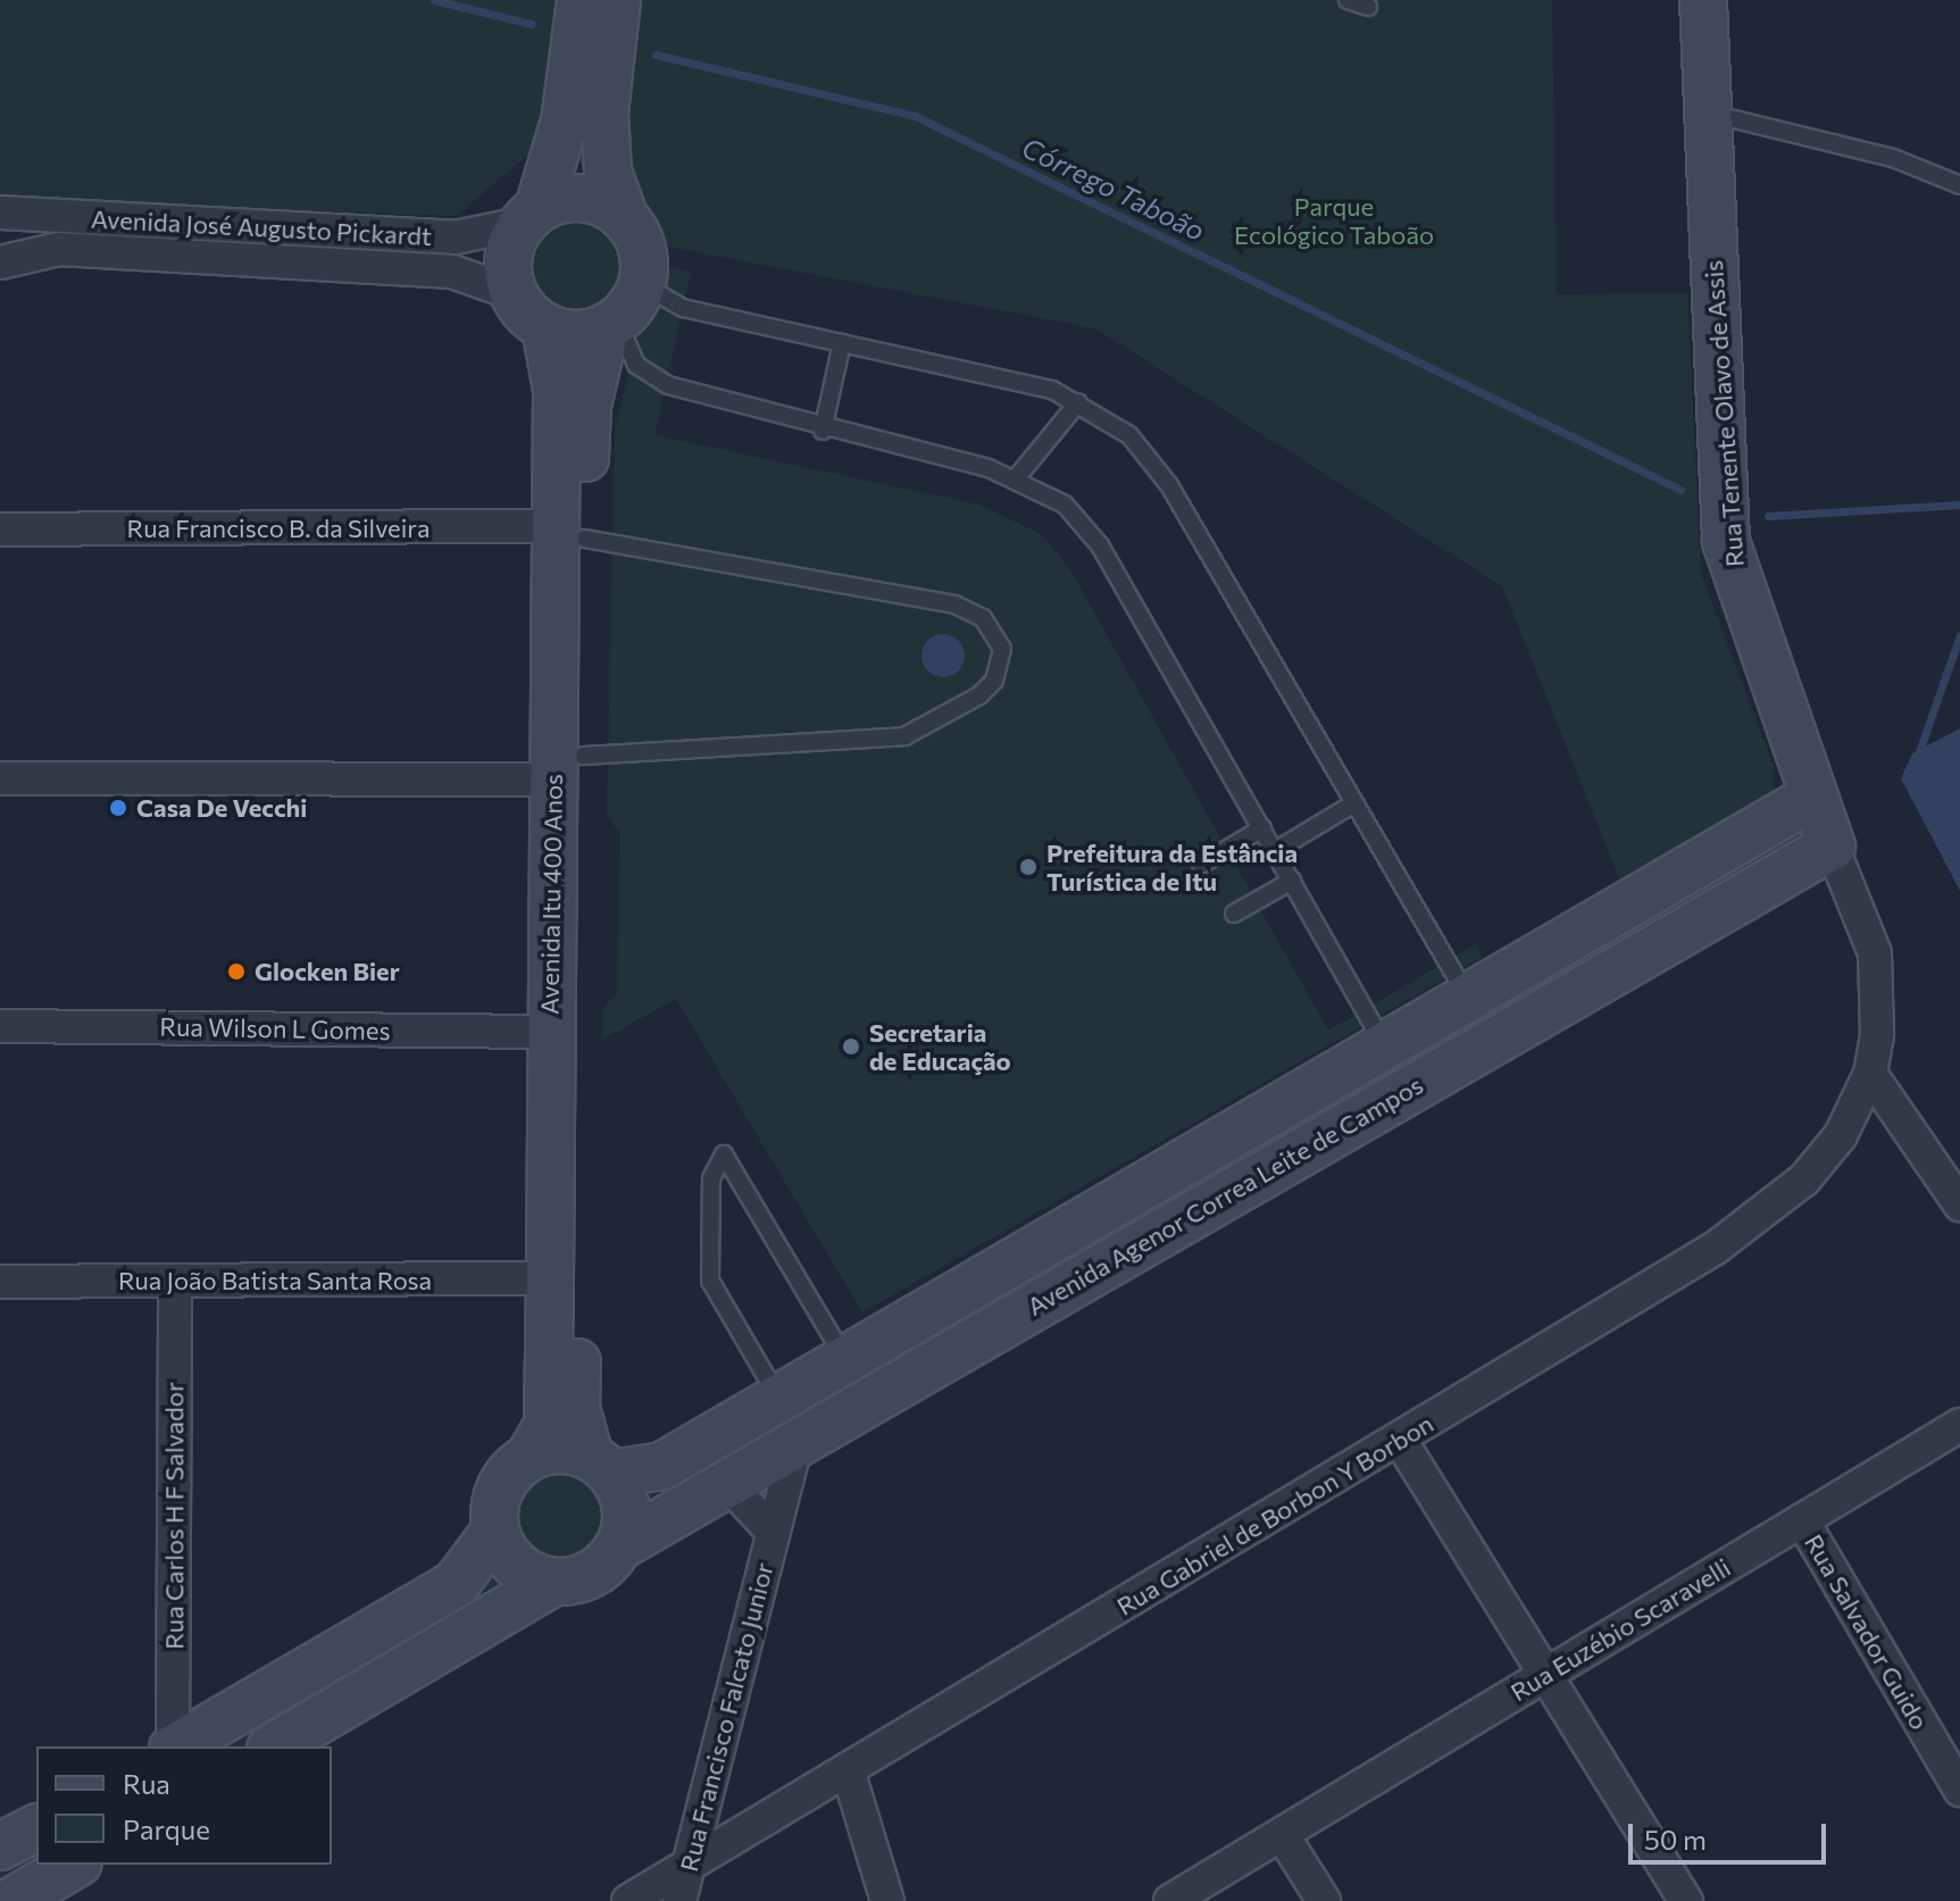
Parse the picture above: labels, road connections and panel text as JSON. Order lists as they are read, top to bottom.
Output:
{
  "streets": {
    "street": [
      "Avenida José Augusto Pickardt",
      "Rua Tenente Olavo de Assis",
      "Rua Francisco B. da Silveira",
      "Avenida Itu 400 Anos",
      "Rua Wilson L Gomes",
      "Avenida Agenor Correa Leite de Campos",
      "Rua João Batista Santa Rosa",
      "Rua Gabriel de Borbon Y Borbon",
      "Rua Carlos H F Salvador",
      "Rua Euzébio Scaravelli",
      "Rua Salvador Guido",
      "Rua Francisco Falcato Junior"
    ]
  },
  "crossings": [
    ["Avenida José Augusto Pickardt", "Avenida Itu 400 Anos"],
    ["Rua Tenente Olavo de Assis", "Avenida Agenor Correa Leite de Campos"],
    ["Rua Tenente Olavo de Assis", "Rua Gabriel de Borbon Y Borbon"],
    ["Rua Francisco B. da Silveira", "Avenida Itu 400 Anos"],
    ["Avenida Itu 400 Anos", "Rua Wilson L Gomes"],
    ["Avenida Itu 400 Anos", "Avenida Agenor Correa Leite de Campos"],
    ["Avenida Itu 400 Anos", "Rua João Batista Santa Rosa"],
    ["Avenida Agenor Correa Leite de Campos", "Rua Francisco Falcato Junior"],
    ["Rua João Batista Santa Rosa", "Rua Carlos H F Salvador"],
    ["Rua Gabriel de Borbon Y Borbon", "Rua Francisco Falcato Junior"],
    ["Rua Euzébio Scaravelli", "Rua Salvador Guido"]
  ],
  "water": ["Córrego Taboão"],
  "parks": ["Parque Ecológico Taboão"],
  "places": [
    "Casa De Vecchi",
    "Prefeitura da Estância Turística de Itu",
    "Glocken Bier",
    "Secretaria de Educação"
  ],
  "legend": ["Rua", "Parque"],
  "scale_bar": "50 m"
}
